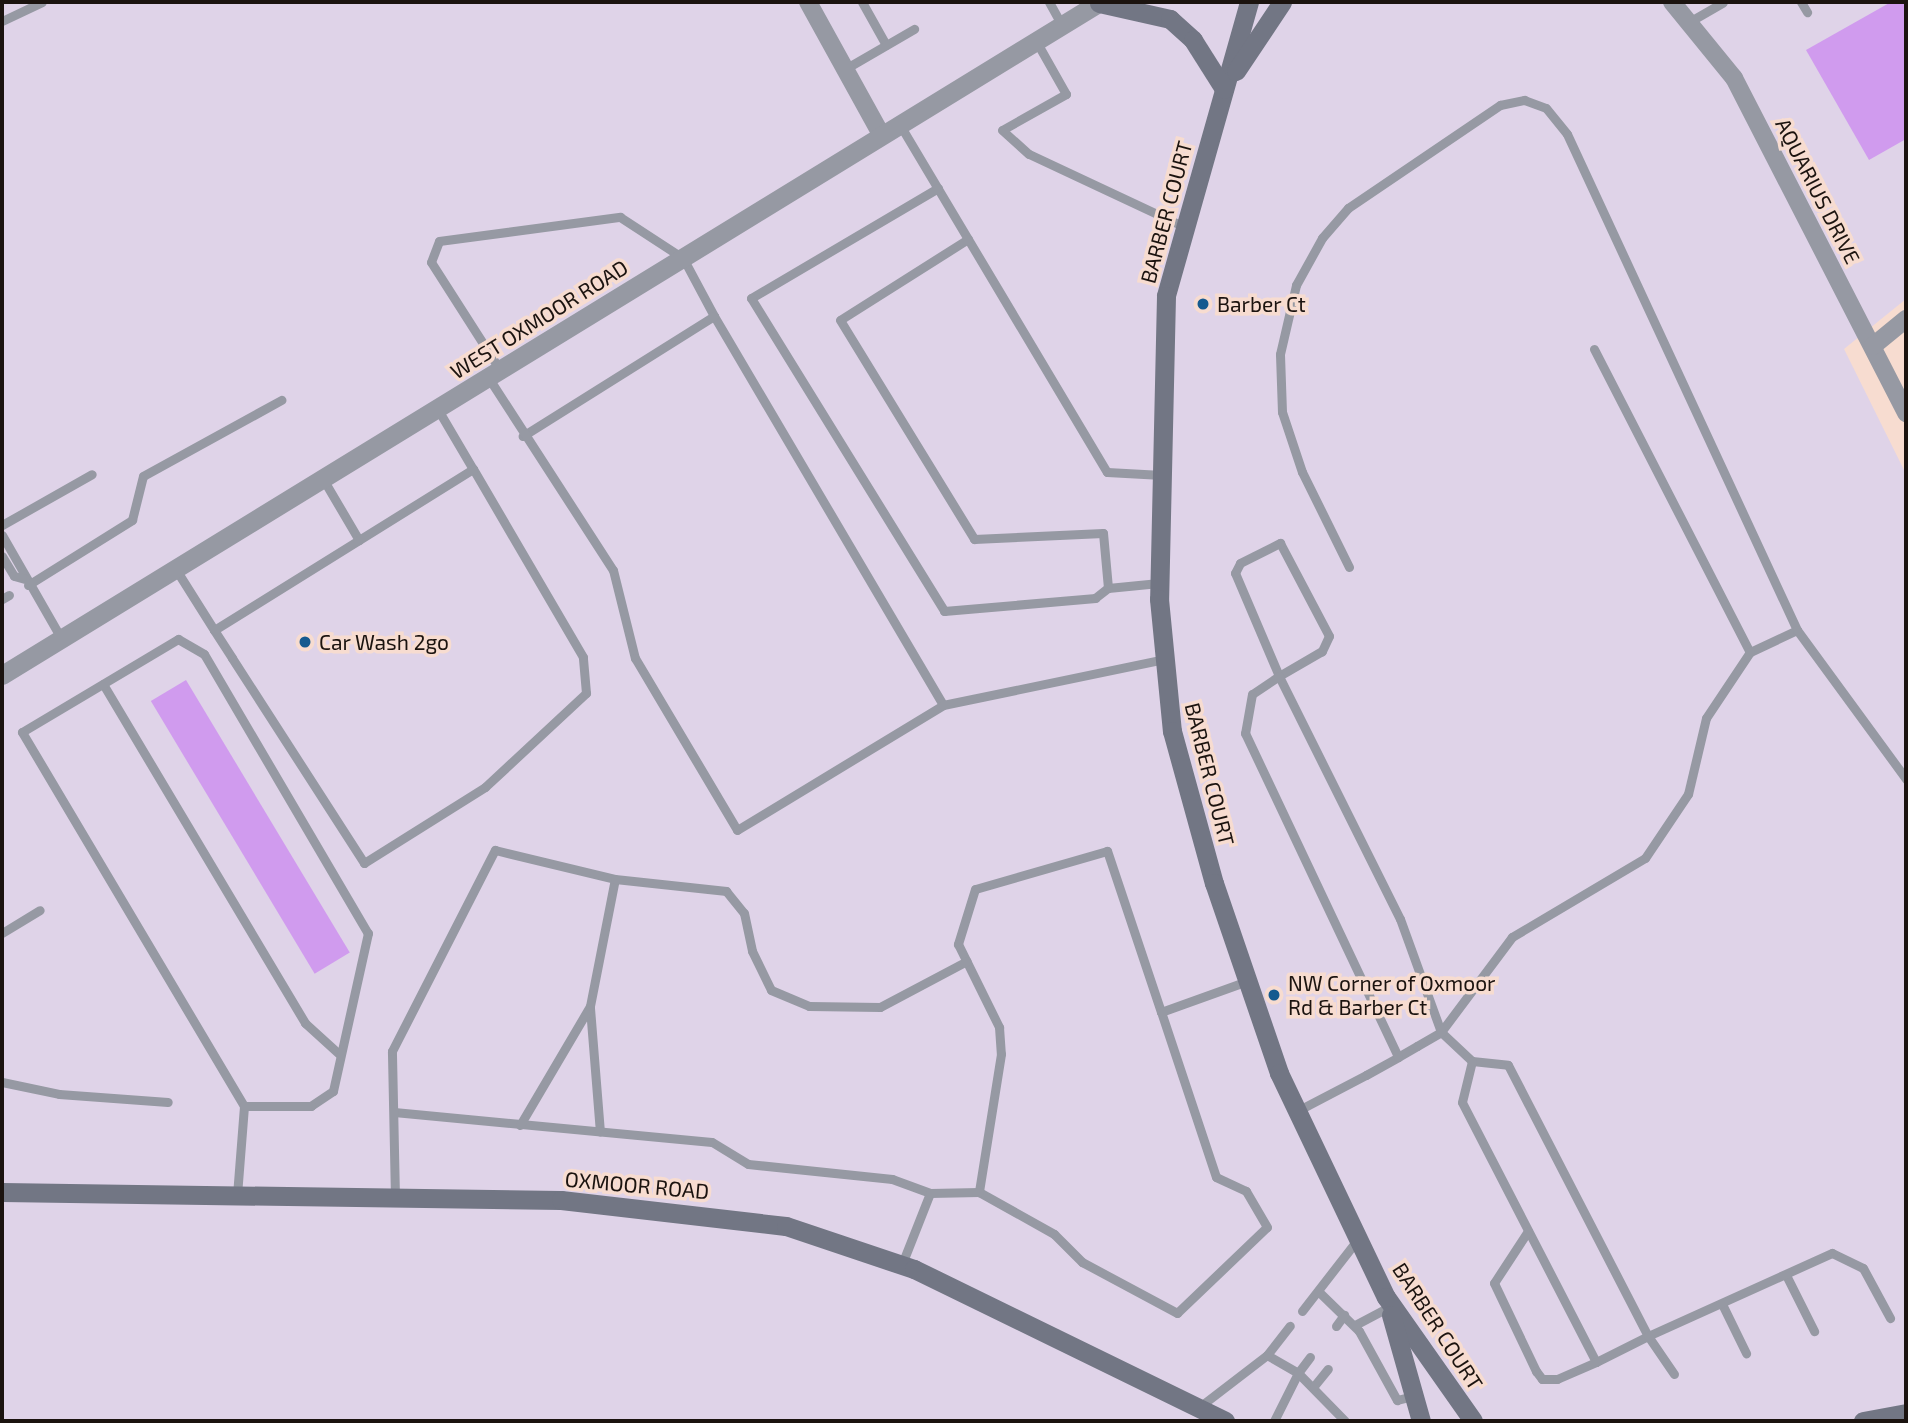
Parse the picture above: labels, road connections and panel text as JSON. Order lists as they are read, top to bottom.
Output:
{
  "streets": {
    "main road": ["BARBER COURT", "OXMOOR ROAD"],
    "street": ["AQUARIUS DRIVE", "WEST OXMOOR ROAD"]
  },
  "places": ["Barber Ct", "Car Wash 2go", "NW Corner of Oxmoor Rd & Barber Ct"]
}
